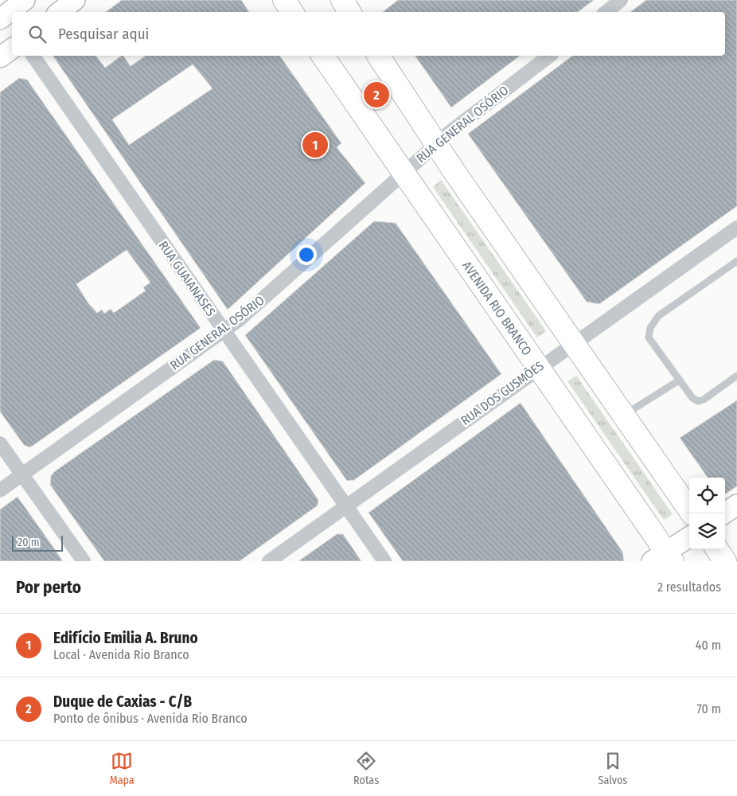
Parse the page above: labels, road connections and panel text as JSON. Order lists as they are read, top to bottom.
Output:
{
  "streets": {
    "main road": ["AVENIDA RIO BRANCO"],
    "street": ["RUA GENERAL OSÓRIO", "RUA GUAIANASES", "RUA DOS GUSMÕES"]
  },
  "crossings": [
    ["RUA GENERAL OSÓRIO", "RUA GUAIANASES"],
    ["RUA GENERAL OSÓRIO", "AVENIDA RIO BRANCO"],
    ["RUA GUAIANASES", "RUA DOS GUSMÕES"],
    ["AVENIDA RIO BRANCO", "RUA DOS GUSMÕES"]
  ],
  "scale_bar": "20 m",
  "page": {
    "search": "Pesquisar aqui",
    "pins": ["2", "1"],
    "scale": "20 m",
    "heading": ["Por perto", "2 resultados"],
    "list": [
      {
        "mark": "1",
        "name": "Edifício Emilia A. Bruno",
        "note": "Local · Avenida Rio Branco",
        "value": "40 m"
      },
      {
        "mark": "2",
        "name": "Duque de Caxias - C/B",
        "note": "Ponto de ônibus · Avenida Rio Branco",
        "value": "70 m"
      }
    ],
    "nav": ["Mapa", "Rotas", "Salvos"]
  }
}
